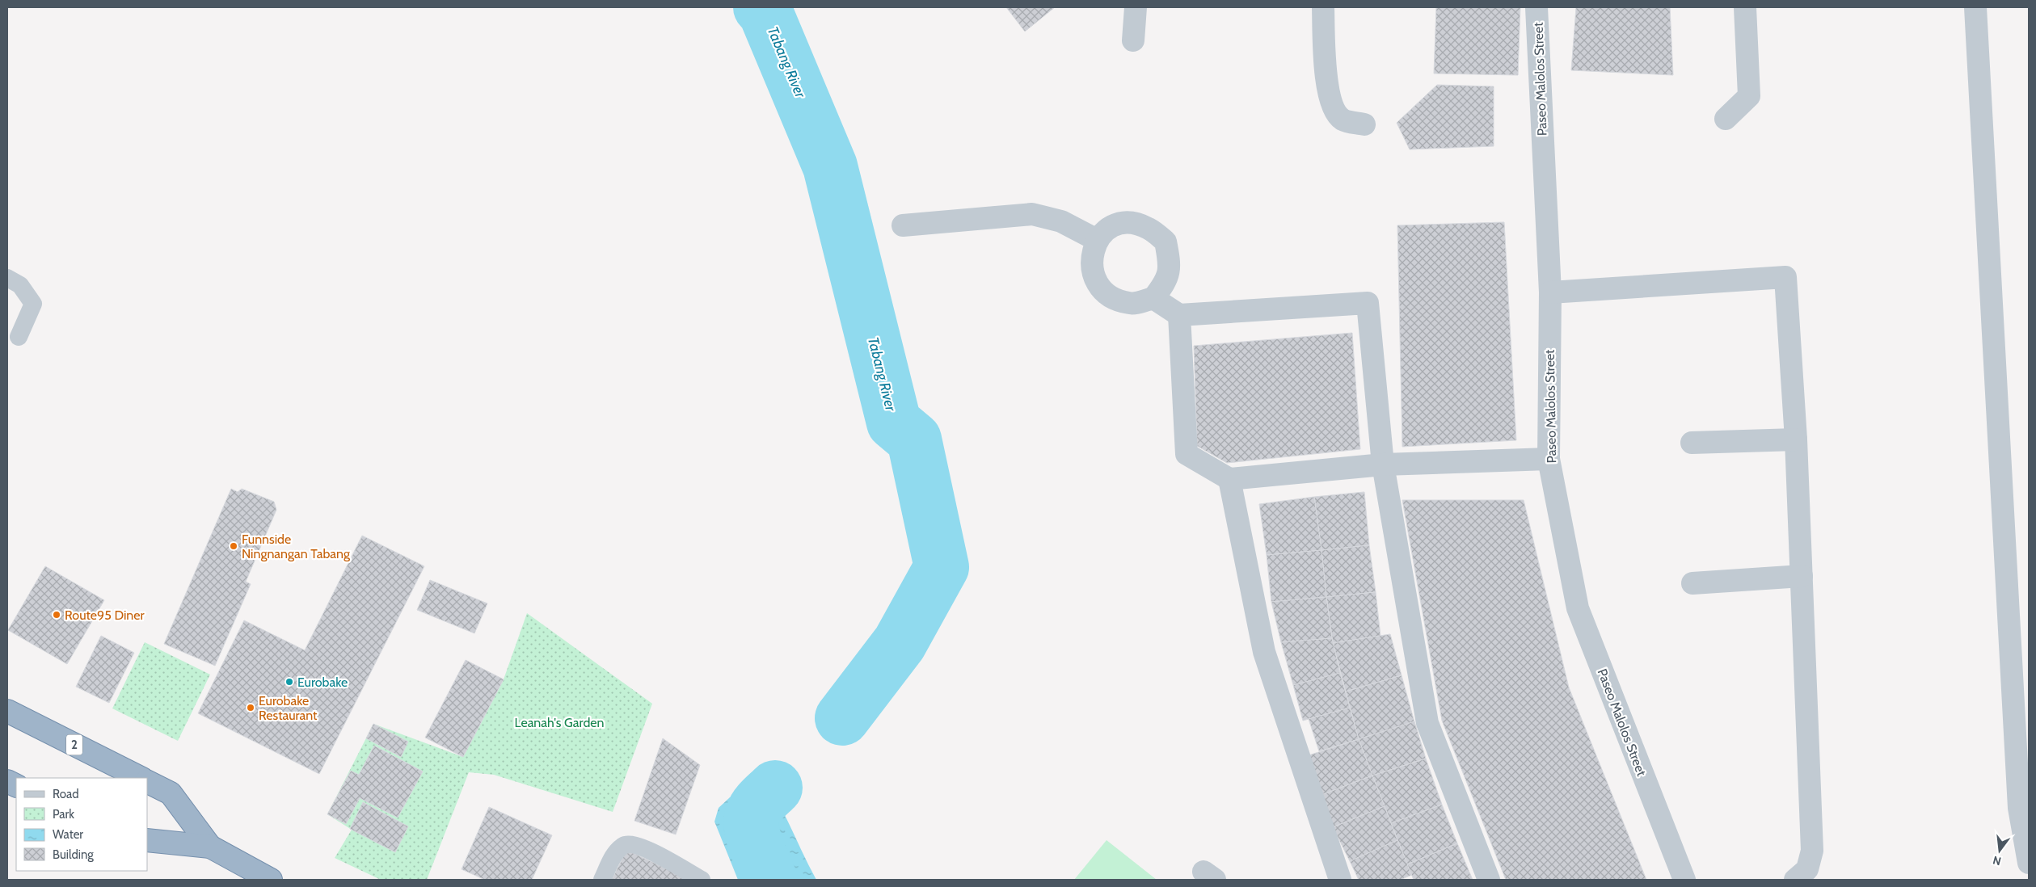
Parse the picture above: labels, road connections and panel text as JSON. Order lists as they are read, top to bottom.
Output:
{
  "streets": {
    "highway": ["2"],
    "street": ["Paseo Malolos Street"]
  },
  "water": ["Tabang River"],
  "parks": ["Leanah's Garden"],
  "places": [
    "Funnside Ningnangan Tabang",
    "Route95 Diner",
    "Eurobake",
    "Eurobake Restaurant"
  ],
  "legend": [
    "Road",
    "Park",
    "Water",
    "Building"
  ],
  "north": "bottom"
}
